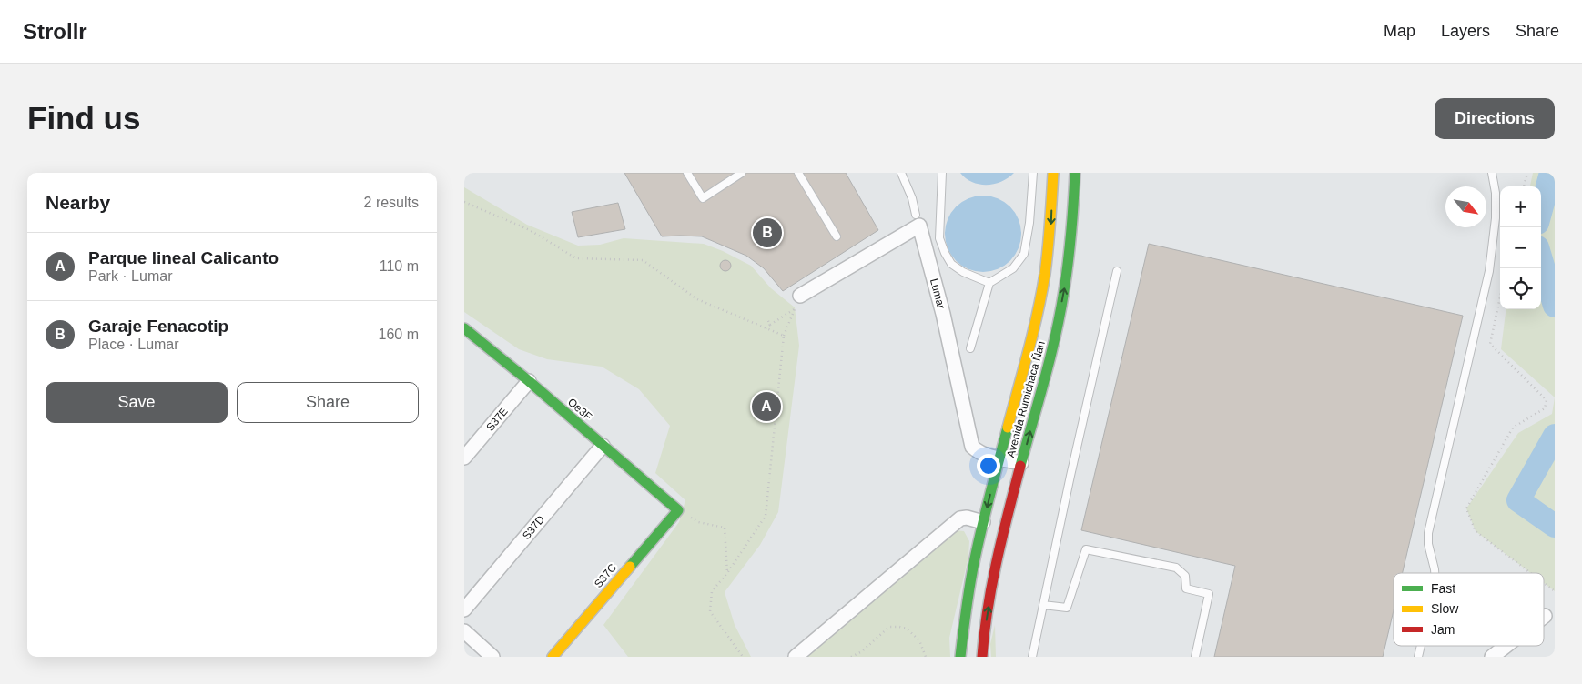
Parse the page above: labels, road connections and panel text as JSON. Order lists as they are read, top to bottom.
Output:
{
  "streets": {
    "main road": ["Avenida Rumichaca Ñan", "Oe3F", "S37C"],
    "street": ["Lumar", "S37E", "S37D"]
  },
  "crossings": [
    ["Lumar", "Avenida Rumichaca Ñan"],
    ["Oe3F", "S37E"],
    ["Oe3F", "S37D"],
    ["Oe3F", "S37C"]
  ],
  "legend": ["Fast", "Slow", "Jam"],
  "north": "bottom right",
  "page": {
    "header": "Strollr",
    "nav": ["Map", "Layers", "Share"],
    "buttons": [
      "Directions",
      ["Save", "Share"]
    ],
    "title": "Find us",
    "heading": ["Nearby", "2 results"],
    "map_buttons": ["+", "−"],
    "pins": ["B", "A"],
    "list": [
      {
        "mark": "A",
        "name": "Parque lineal Calicanto",
        "note": "Park · Lumar",
        "value": "110 m"
      },
      {
        "mark": "B",
        "name": "Garaje Fenacotip",
        "note": "Place · Lumar",
        "value": "160 m"
      }
    ]
  }
}
